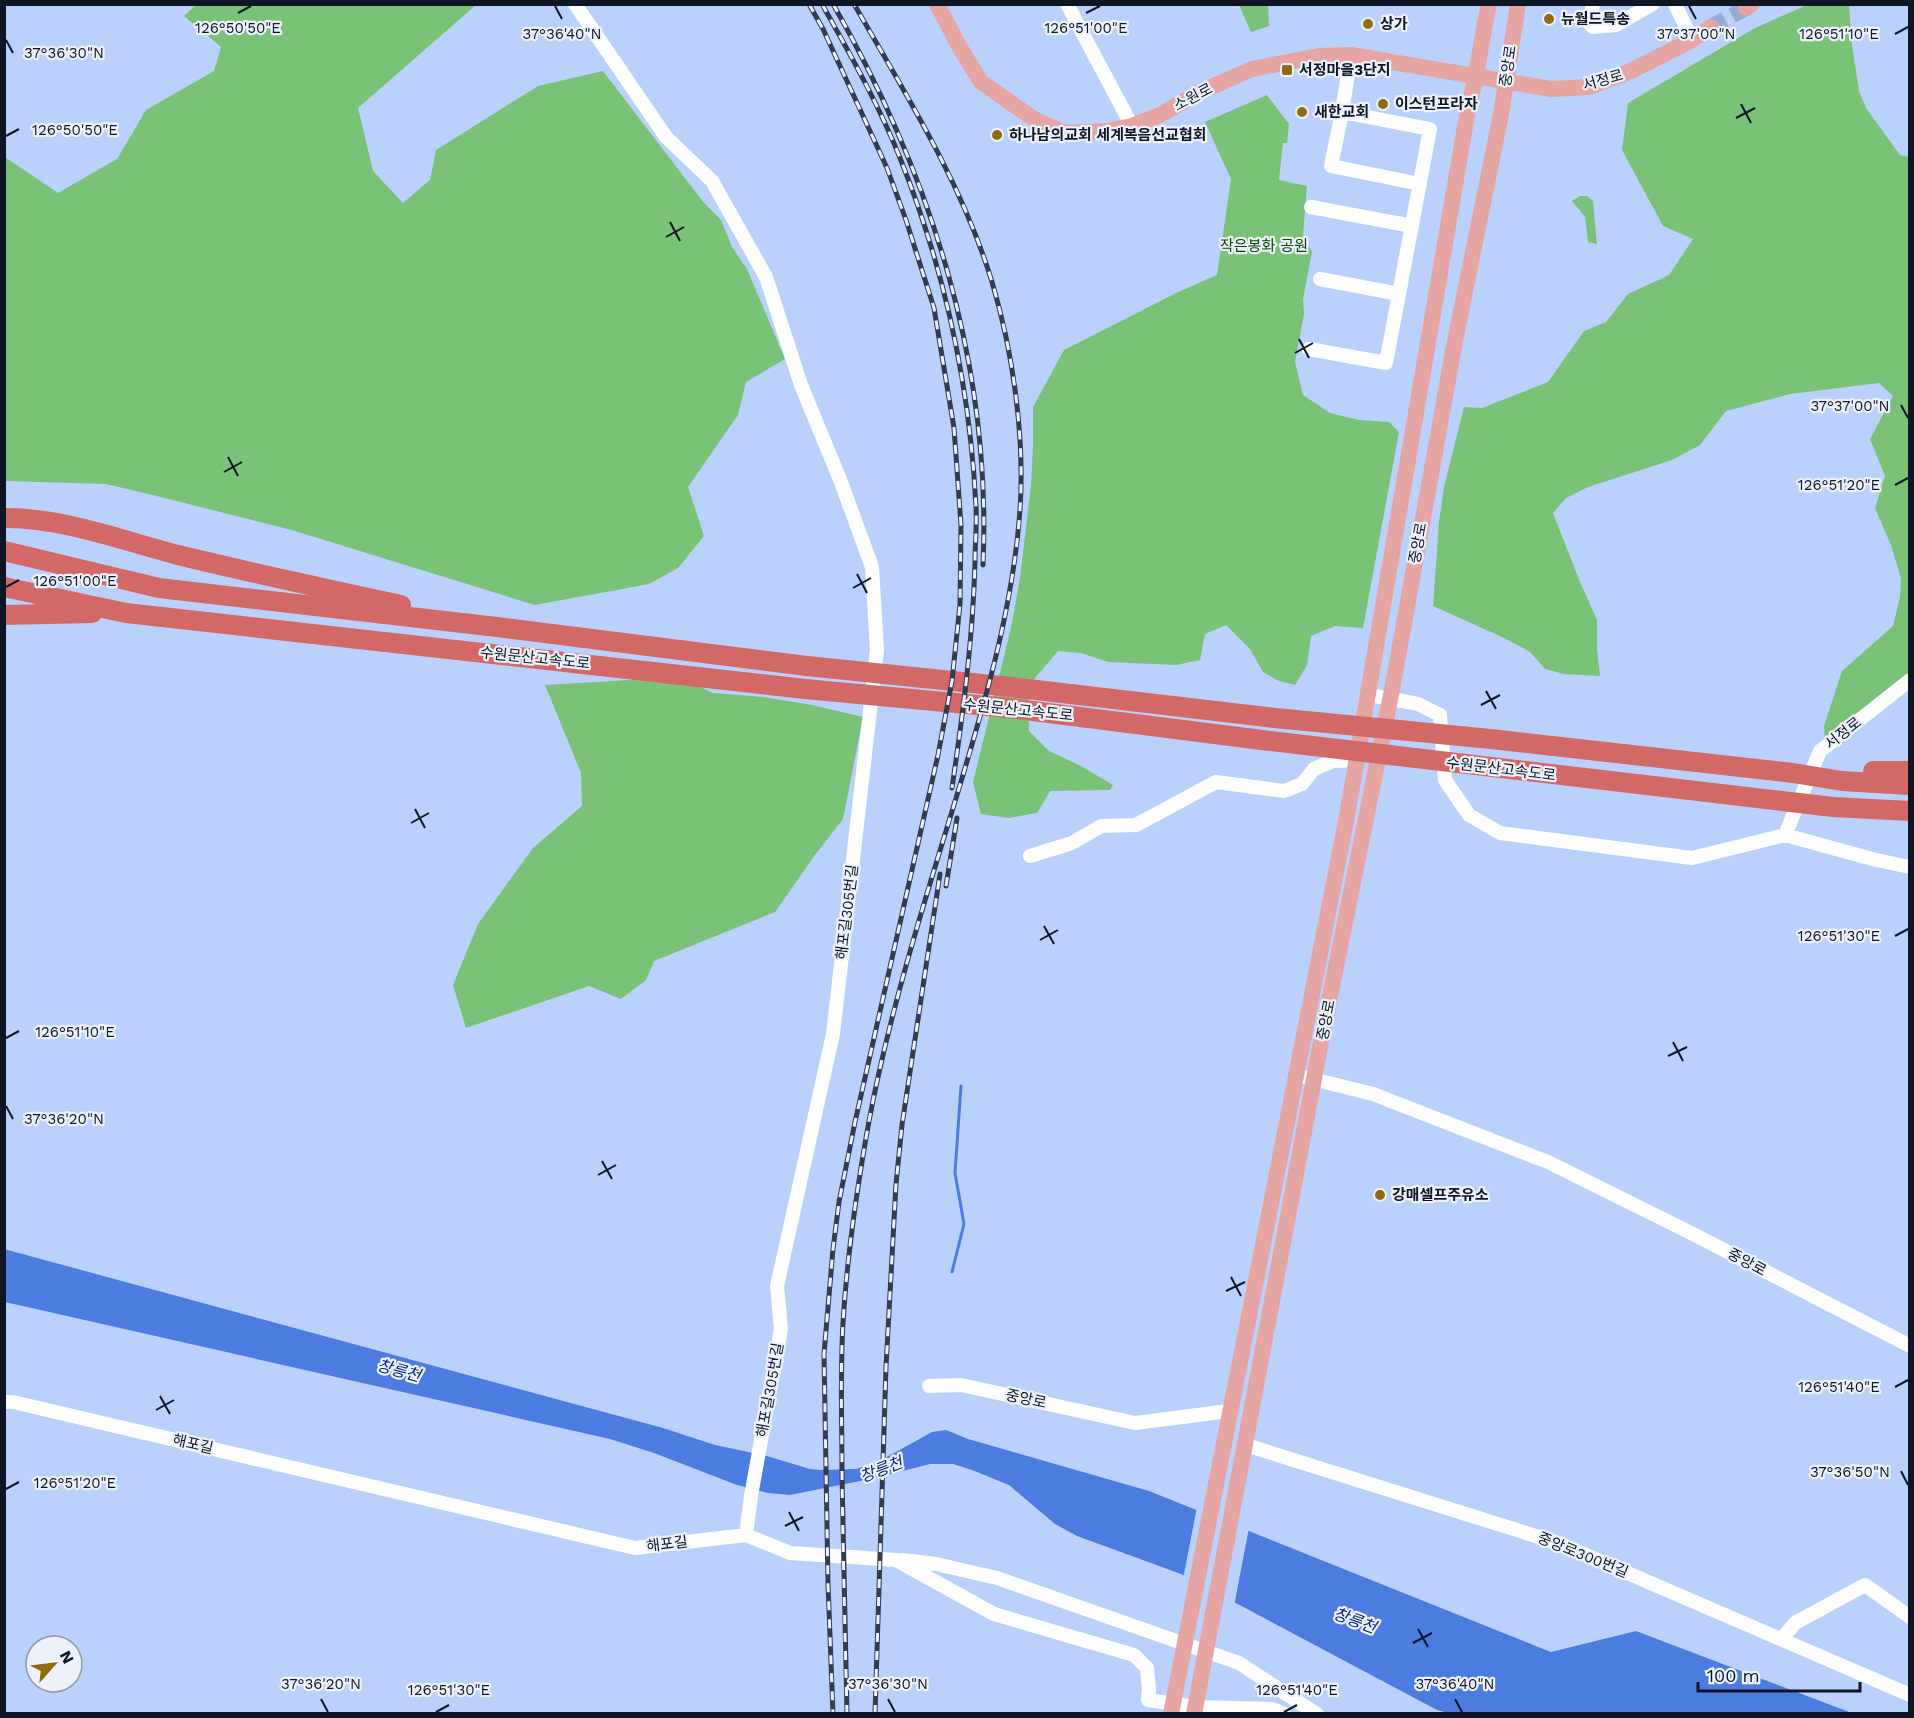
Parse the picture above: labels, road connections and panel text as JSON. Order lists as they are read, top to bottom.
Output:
{
  "streets": {
    "highway": ["수원문산고속도로"],
    "main road": ["중앙로", "서정로", "소원로"],
    "street": ["해포길305번길", "해포길", "중앙로300번길"]
  },
  "crossings": [
    ["중앙로", "서정로"],
    ["중앙로", "소원로"],
    ["중앙로", "해포길"],
    ["중앙로", "중앙로300번길"],
    ["서정로", "소원로"],
    ["해포길305번길", "해포길"]
  ],
  "water": ["창릉천"],
  "parks": ["작은봉화 공원"],
  "places": {
    "other": [
      "뉴월드특송",
      "상가",
      "이스턴프라자",
      "새한교회",
      "하나남의교회 세계복음선교협회",
      "강매셀프주유소"
    ],
    "transit": ["서정마을3단지"]
  },
  "scale_bar": "100 m",
  "north": "top right",
  "coordinates": [
    "126°50'50\"E",
    "126°51'00\"E",
    "126°51'10\"E",
    "37°36'40\"N",
    "37°37'00\"N",
    "37°36'30\"N",
    "126°51'20\"E",
    "126°51'30\"E",
    "37°36'20\"N",
    "126°51'40\"E",
    "37°36'50\"N"
  ]
}
